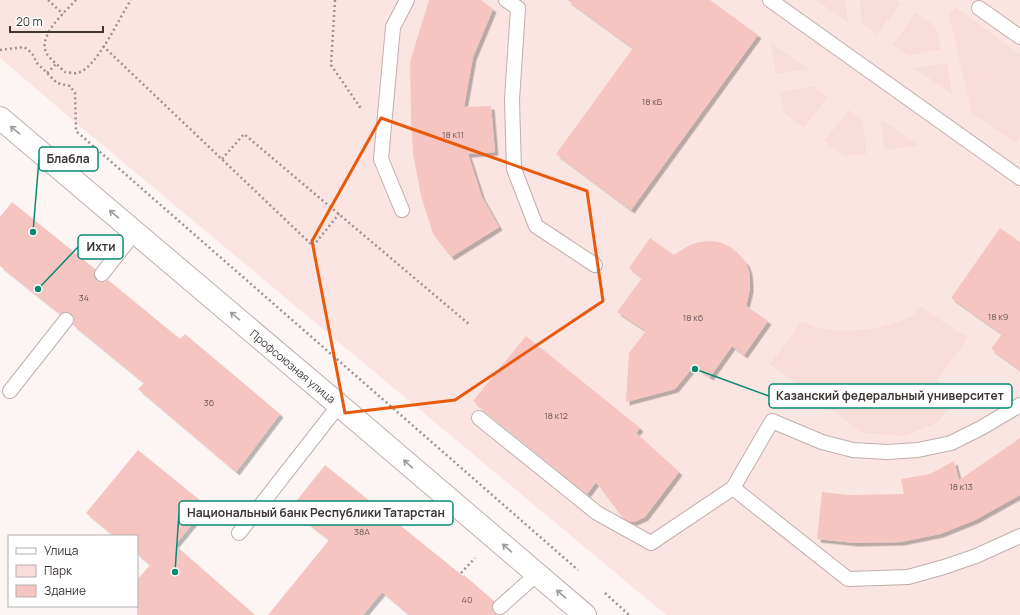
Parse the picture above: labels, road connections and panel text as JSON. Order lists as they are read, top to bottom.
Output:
{
  "streets": {
    "street": ["Профсоюзная улица"]
  },
  "one_way": ["Профсоюзная улица"],
  "places": [
    "Блабла",
    "Ихти",
    "Казанский федеральный университет",
    "Национальный банк Республики Татарстан"
  ],
  "house_numbers": [
    "18 кБ",
    "18 к11",
    "34",
    "18 к9",
    "18 к6",
    "36",
    "18 к12",
    "18 к13",
    "38А",
    "40"
  ],
  "legend": ["Улица", "Парк", "Здание"],
  "scale_bar": "20 m"
}
